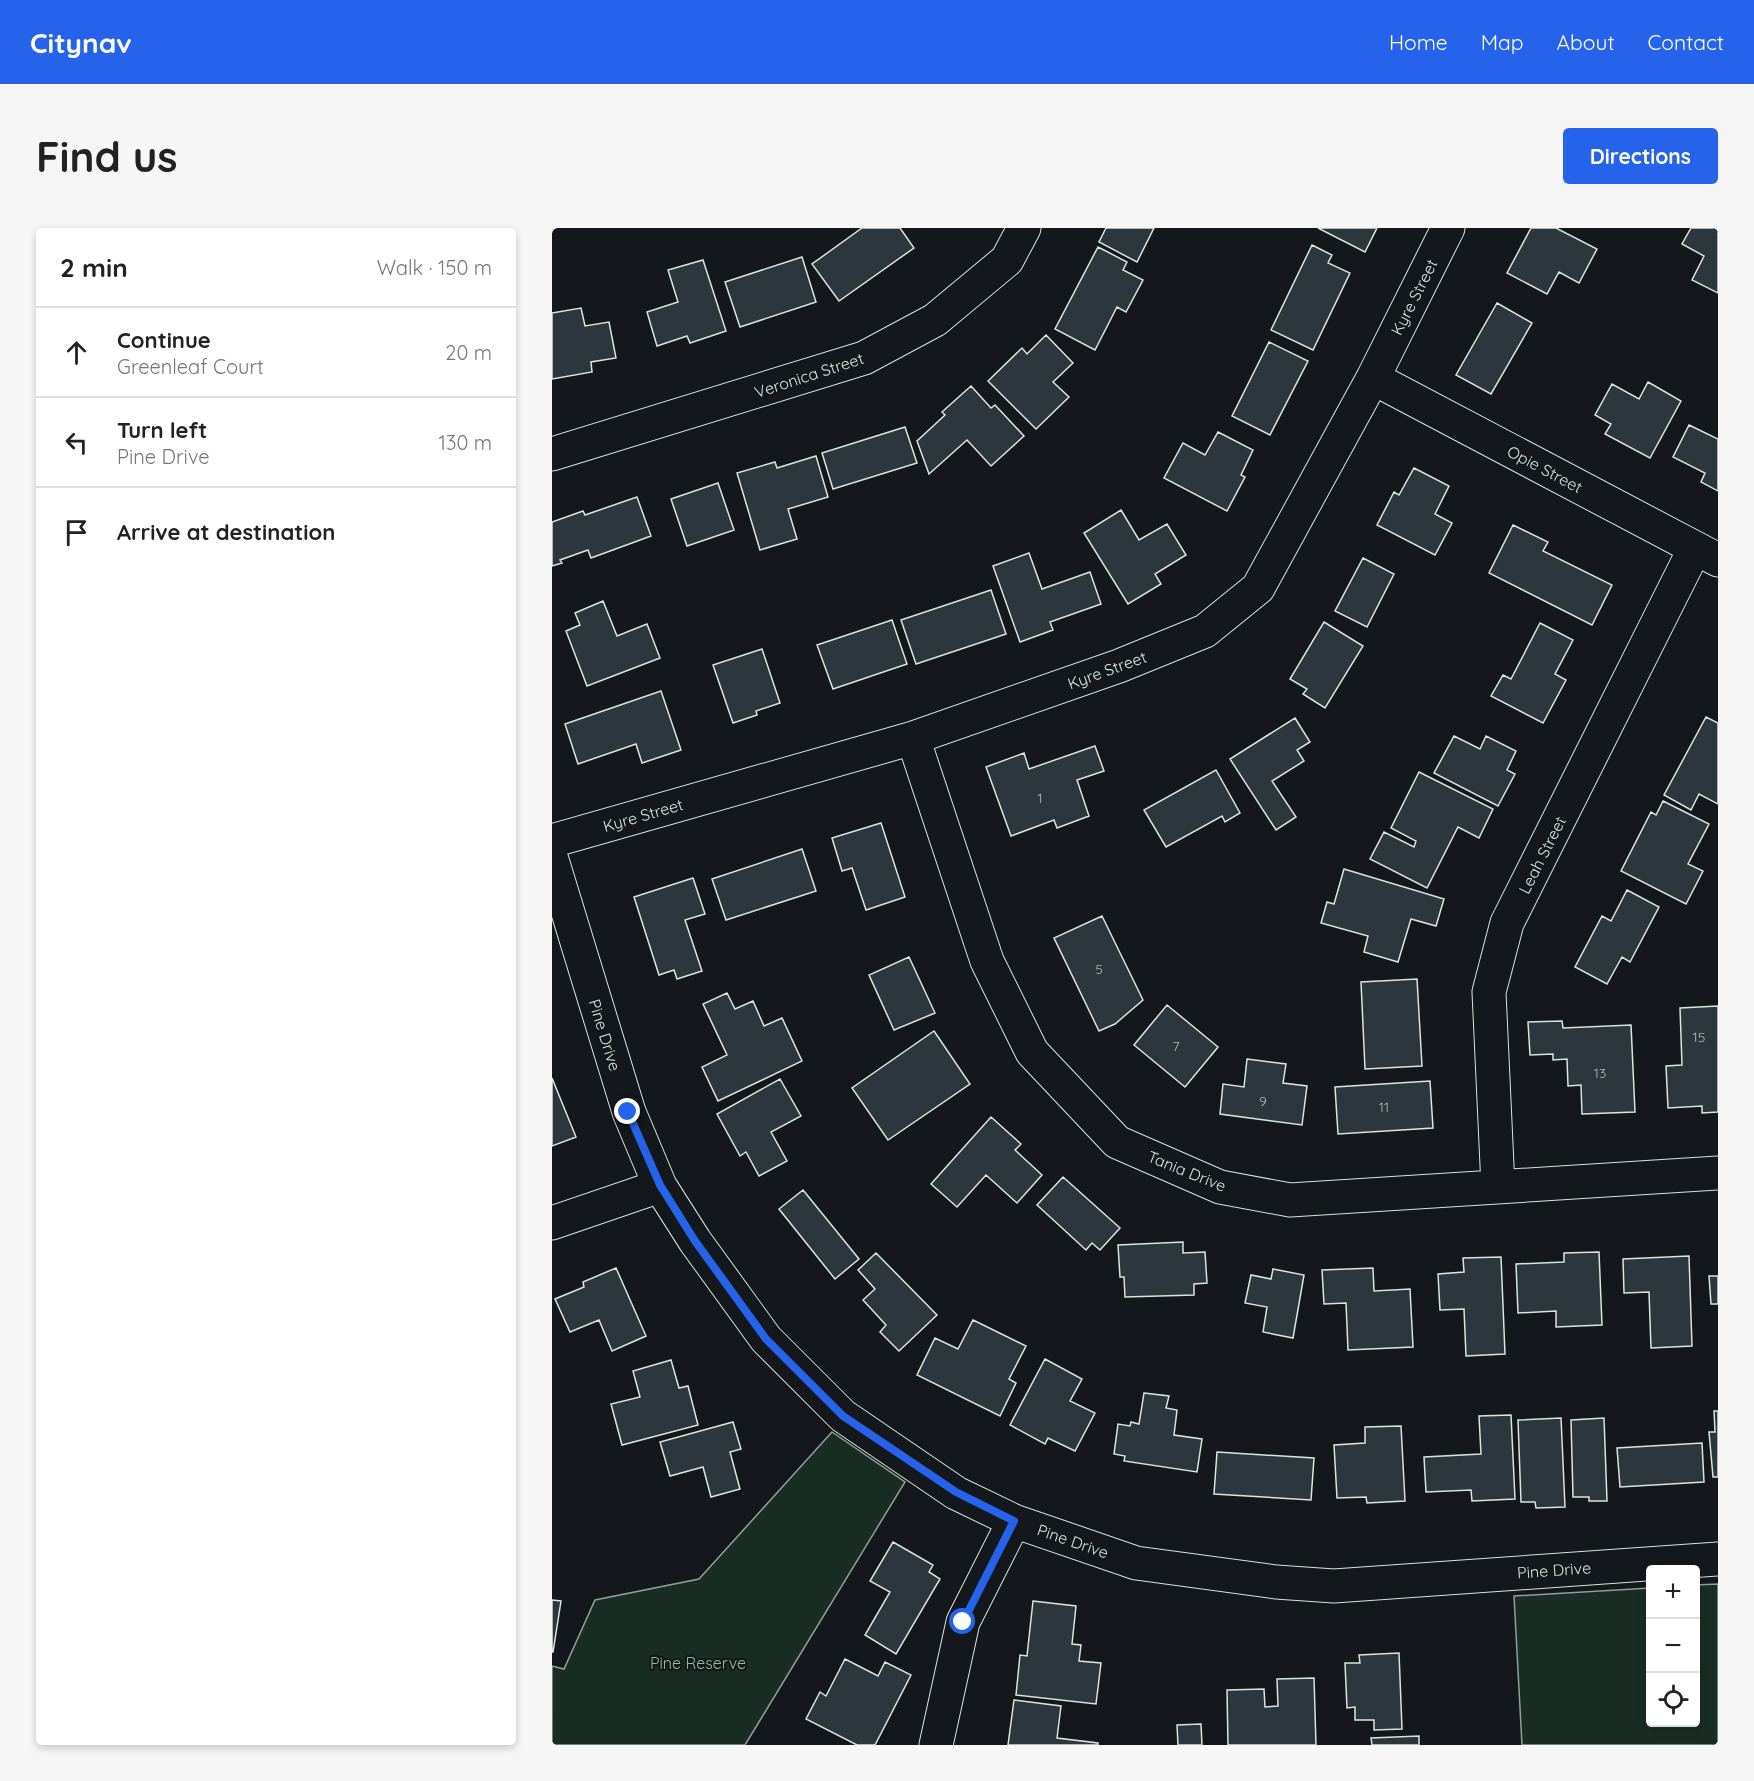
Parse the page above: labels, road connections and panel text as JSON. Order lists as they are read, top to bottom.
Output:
{
  "streets": {
    "street": [
      "Kyre Street",
      "Veronica Street",
      "Opie Street",
      "Leah Street",
      "Pine Drive",
      "Tania Drive"
    ]
  },
  "crossings": [
    ["Kyre Street", "Opie Street"],
    ["Kyre Street", "Tania Drive"],
    ["Opie Street", "Leah Street"],
    ["Leah Street", "Tania Drive"]
  ],
  "parks": ["Pine Reserve"],
  "house_numbers": [
    "1",
    "5",
    "15",
    "7",
    "13",
    "9",
    "11"
  ],
  "page": {
    "header": "Citynav",
    "nav": [
      "Home",
      "Map",
      "About",
      "Contact"
    ],
    "buttons": "Directions",
    "title": "Find us",
    "heading": ["2 min", "Walk · 150 m"],
    "list": [
      ["Continue", "Greenleaf Court", "20 m"],
      ["Turn left", "Pine Drive", "130 m"],
      "Arrive at destination"
    ],
    "map_buttons": ["+", "−"]
  }
}
